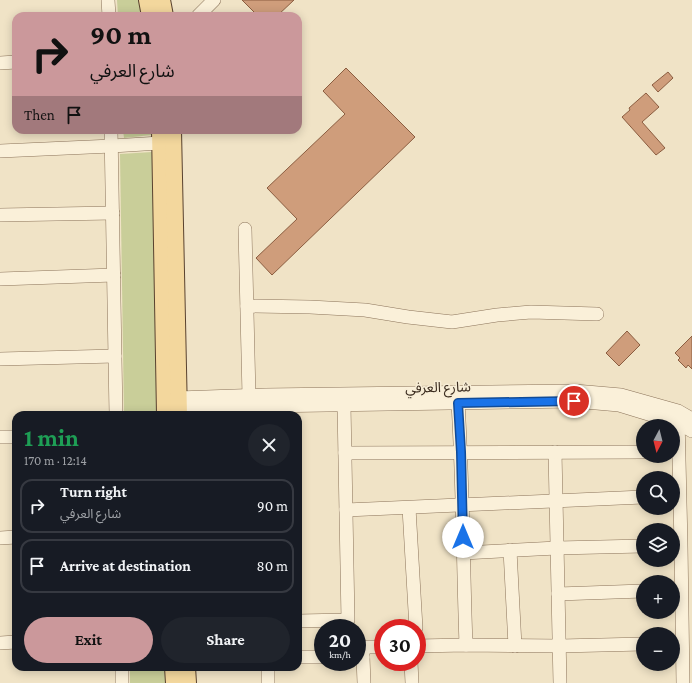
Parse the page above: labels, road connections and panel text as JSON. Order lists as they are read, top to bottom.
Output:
{
  "streets": {
    "street": ["شارع العرفي"]
  },
  "north": "bottom",
  "page": {
    "turn": ["90 m", "شارع العرفي"],
    "then": "Then",
    "heading": ["1 min", "170 m · 12:14"],
    "map_buttons": ["+", "−"],
    "list": [
      {
        "name": "Turn right",
        "note": "شارع العرفي",
        "value": "90 m"
      },
      {
        "name": "Arrive at destination",
        "value": "80 m"
      }
    ],
    "buttons": ["Exit", "Share"],
    "speed": "20 km/h",
    "limit": "30"
  }
}
